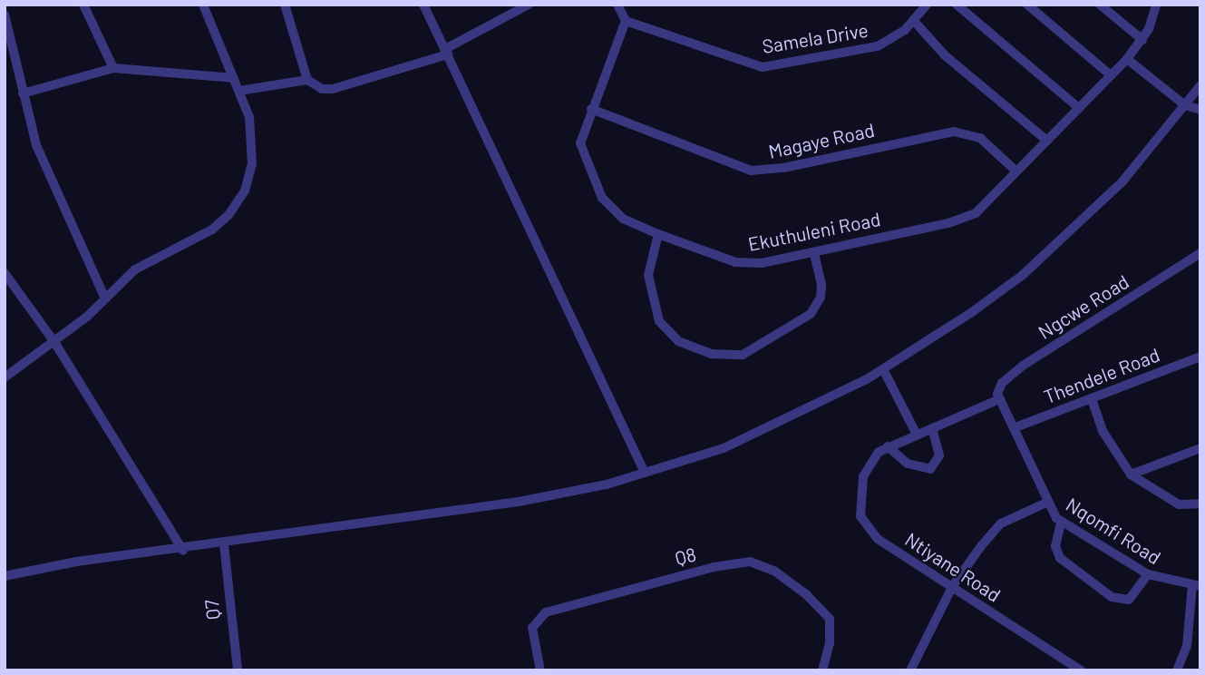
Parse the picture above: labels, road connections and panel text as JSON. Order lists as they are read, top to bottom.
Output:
{
  "streets": {
    "street": [
      "Samela Drive",
      "Magaye Road",
      "Ekuthuleni Road",
      "Ngcwe Road",
      "Thendele Road",
      "Nqomfi Road",
      "Q8",
      "Ntiyane Road",
      "Q7"
    ]
  },
  "crossings": [
    ["Samela Drive", "Ekuthuleni Road"],
    ["Magaye Road", "Ekuthuleni Road"],
    ["Ngcwe Road", "Nqomfi Road"],
    ["Thendele Road", "Nqomfi Road"]
  ]
}
